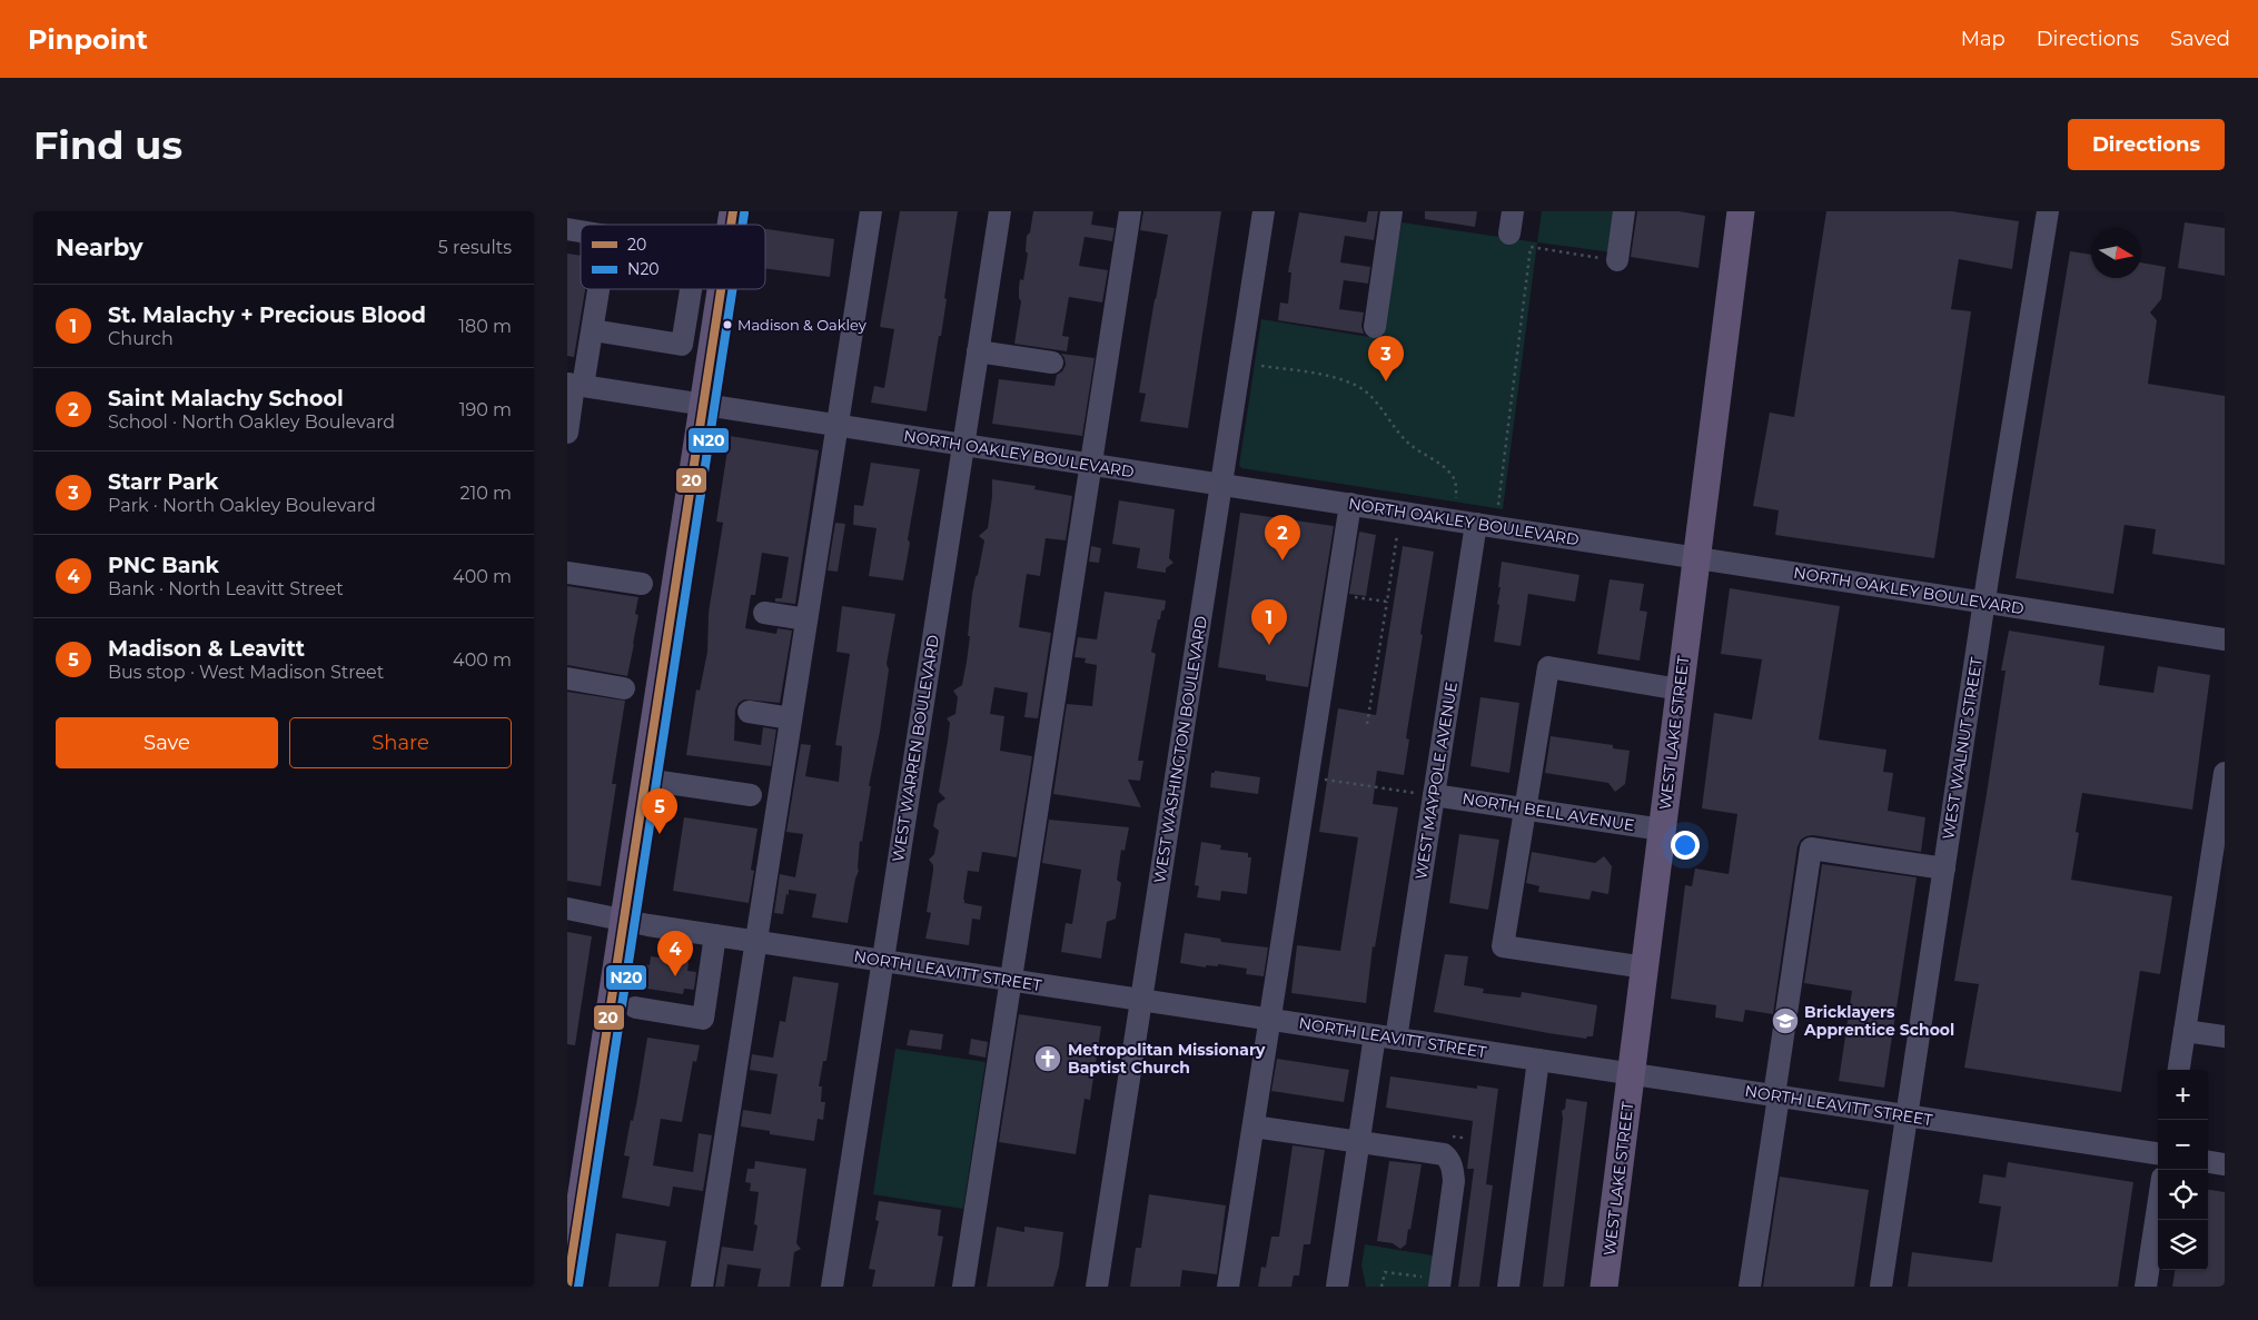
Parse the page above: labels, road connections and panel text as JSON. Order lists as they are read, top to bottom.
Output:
{
  "streets": {
    "main road": ["WEST LAKE STREET"],
    "street": [
      "NORTH OAKLEY BOULEVARD",
      "WEST WARREN BOULEVARD",
      "WEST WALNUT STREET",
      "WEST WASHINGTON BOULEVARD",
      "WEST MAYPOLE AVENUE",
      "NORTH BELL AVENUE",
      "NORTH LEAVITT STREET"
    ]
  },
  "crossings": [
    ["NORTH OAKLEY BOULEVARD", "WEST LAKE STREET"],
    ["NORTH OAKLEY BOULEVARD", "WEST WARREN BOULEVARD"],
    ["NORTH OAKLEY BOULEVARD", "WEST WALNUT STREET"],
    ["NORTH OAKLEY BOULEVARD", "WEST WASHINGTON BOULEVARD"],
    ["NORTH OAKLEY BOULEVARD", "WEST MAYPOLE AVENUE"],
    ["WEST LAKE STREET", "NORTH BELL AVENUE"],
    ["WEST LAKE STREET", "NORTH LEAVITT STREET"],
    ["WEST WARREN BOULEVARD", "NORTH LEAVITT STREET"],
    ["WEST WALNUT STREET", "NORTH LEAVITT STREET"],
    ["WEST WASHINGTON BOULEVARD", "NORTH LEAVITT STREET"],
    ["WEST MAYPOLE AVENUE", "NORTH BELL AVENUE"],
    ["WEST MAYPOLE AVENUE", "NORTH LEAVITT STREET"]
  ],
  "places": {
    "other": ["Madison & Oakley"],
    "school or university": ["Bricklayers Apprentice School"],
    "church": ["Metropolitan Missionary Baptist Church"]
  },
  "lines": ["transit line 20", "transit line N20"],
  "legend": ["20", "N20"],
  "north": "right",
  "page": {
    "header": "Pinpoint",
    "nav": ["Map", "Directions", "Saved"],
    "buttons": [
      "Directions",
      ["Save", "Share"]
    ],
    "title": "Find us",
    "heading": ["Nearby", "5 results"],
    "list": [
      {
        "mark": "1",
        "name": "St. Malachy + Precious Blood",
        "note": "Church",
        "value": "180 m"
      },
      {
        "mark": "2",
        "name": "Saint Malachy School",
        "note": "School · North Oakley Boulevard",
        "value": "190 m"
      },
      {
        "mark": "3",
        "name": "Starr Park",
        "note": "Park · North Oakley Boulevard",
        "value": "210 m"
      },
      {
        "mark": "4",
        "name": "PNC Bank",
        "note": "Bank · North Leavitt Street",
        "value": "400 m"
      },
      {
        "mark": "5",
        "name": "Madison & Leavitt",
        "note": "Bus stop · West Madison Street",
        "value": "400 m"
      }
    ],
    "pins": [
      "3",
      "2",
      "1",
      "5",
      "4"
    ],
    "map_buttons": ["+", "−"]
  }
}
